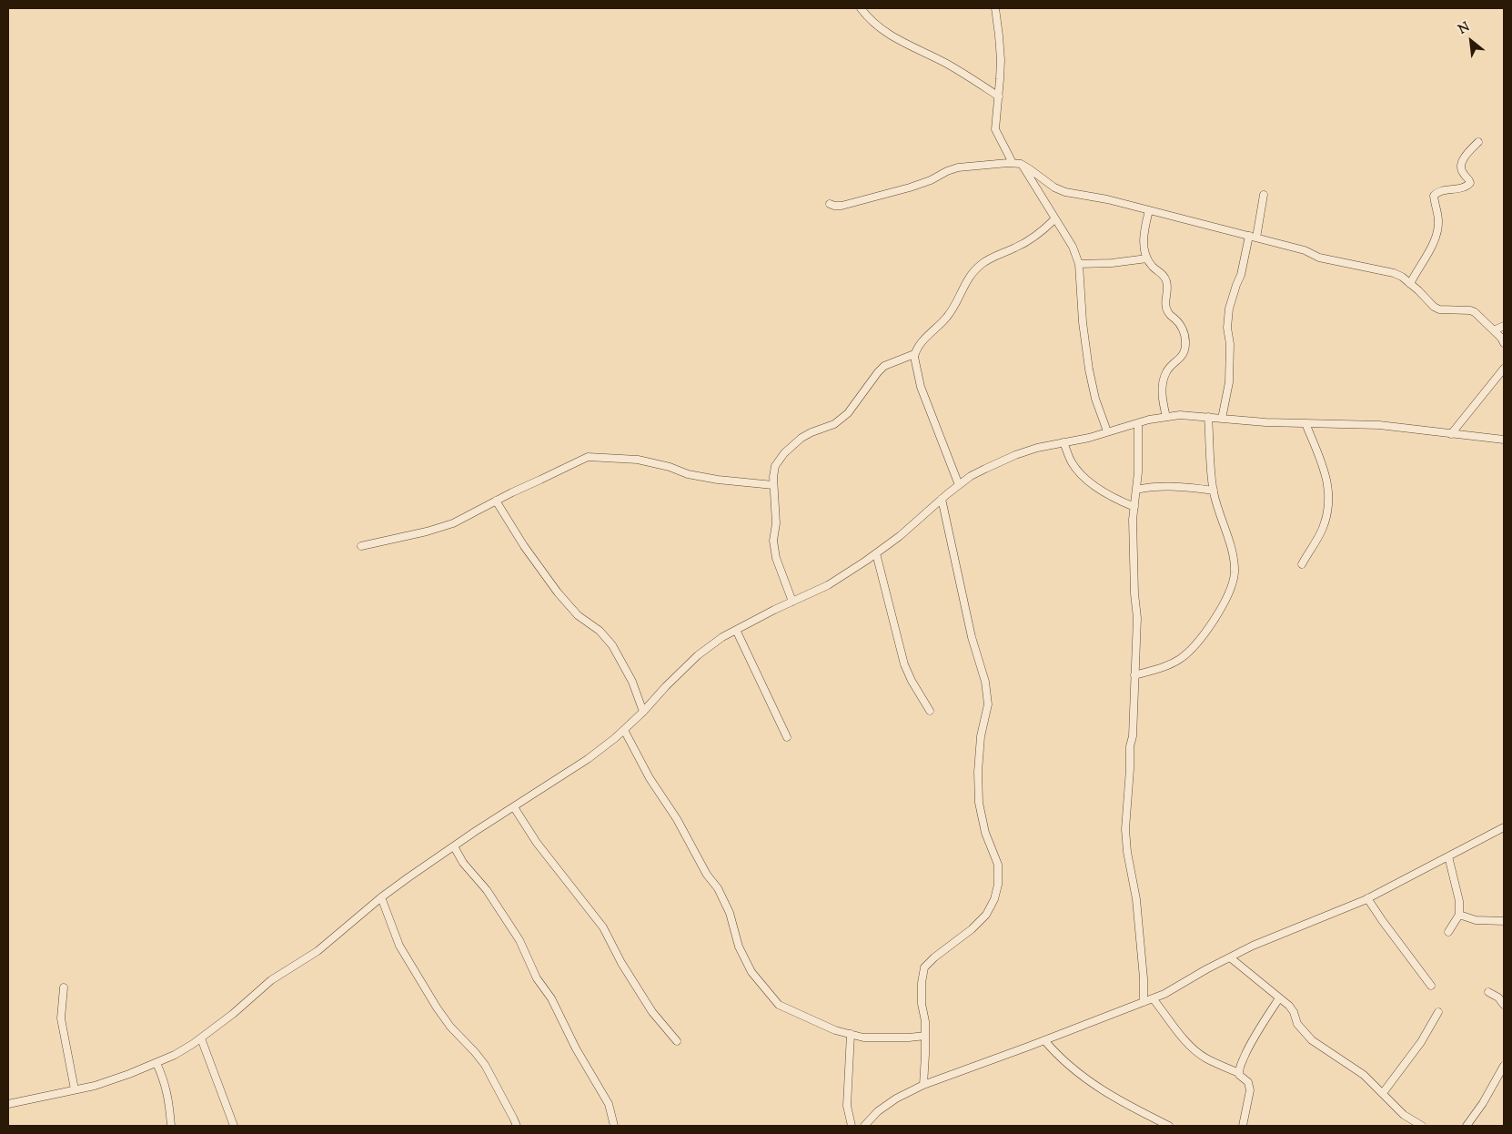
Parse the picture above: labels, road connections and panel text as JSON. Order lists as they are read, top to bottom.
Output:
{
  "north": "top left"
}
